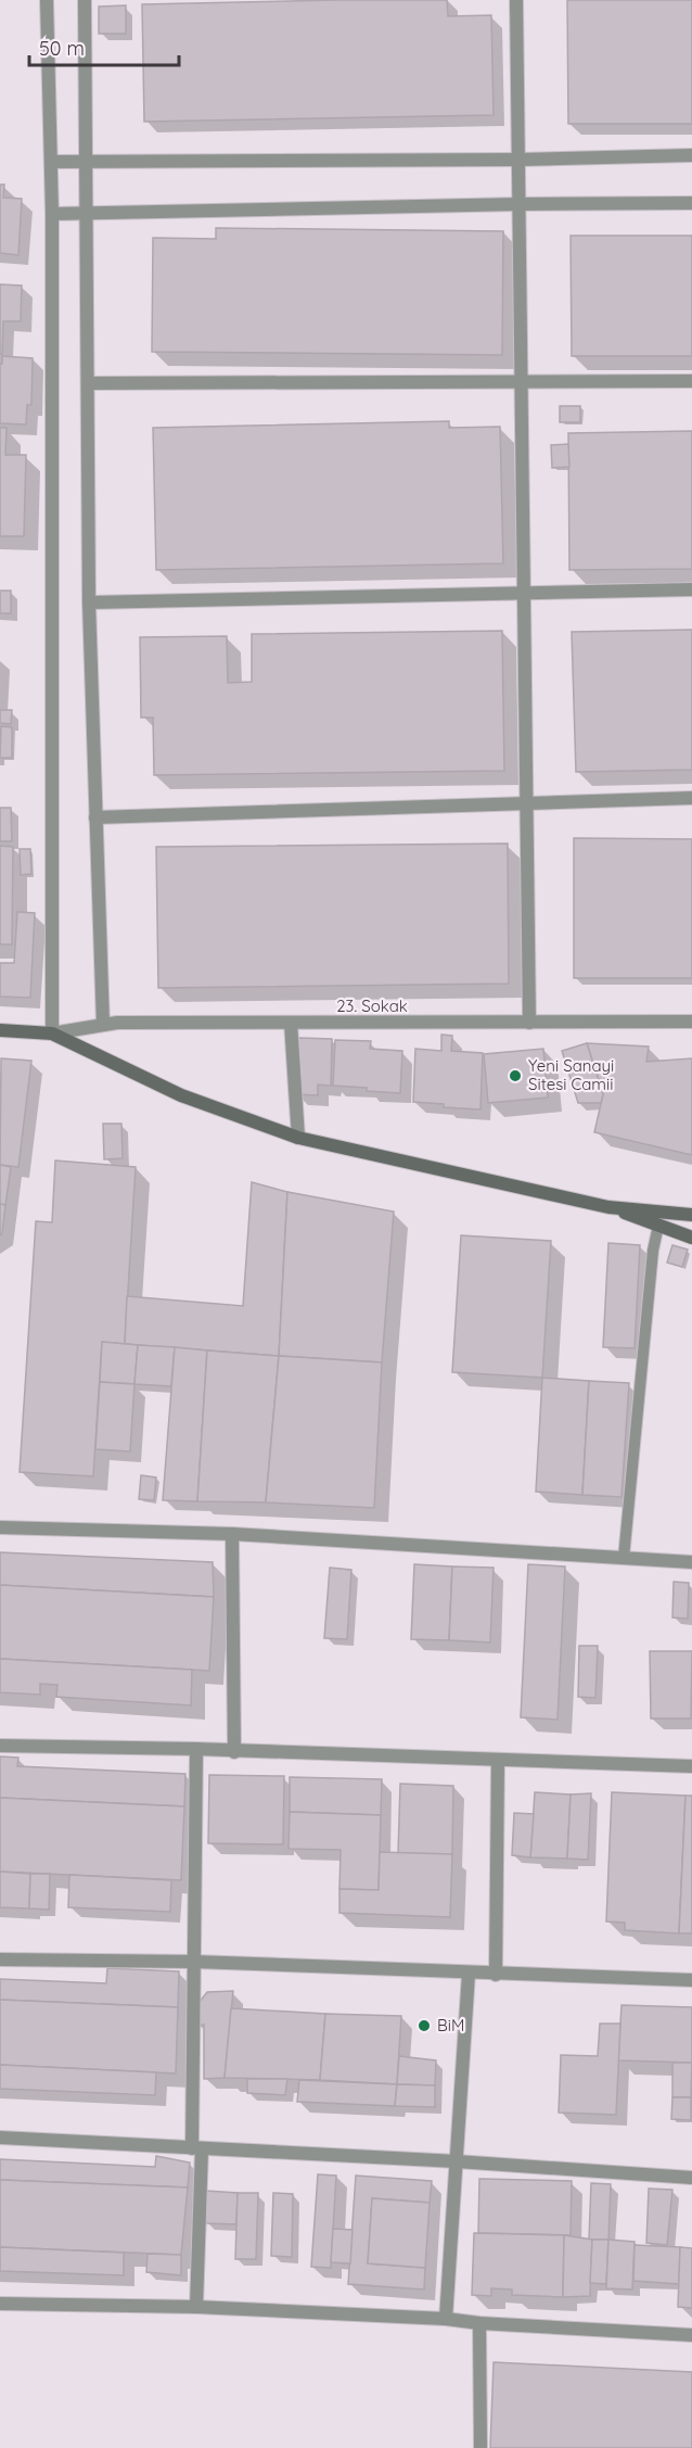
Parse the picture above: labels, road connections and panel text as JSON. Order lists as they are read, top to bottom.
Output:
{
  "streets": {
    "street": ["23. Sokak"]
  },
  "places": ["Yeni Sanayi Sitesi Camii", "BiM"],
  "scale_bar": "50 m"
}
